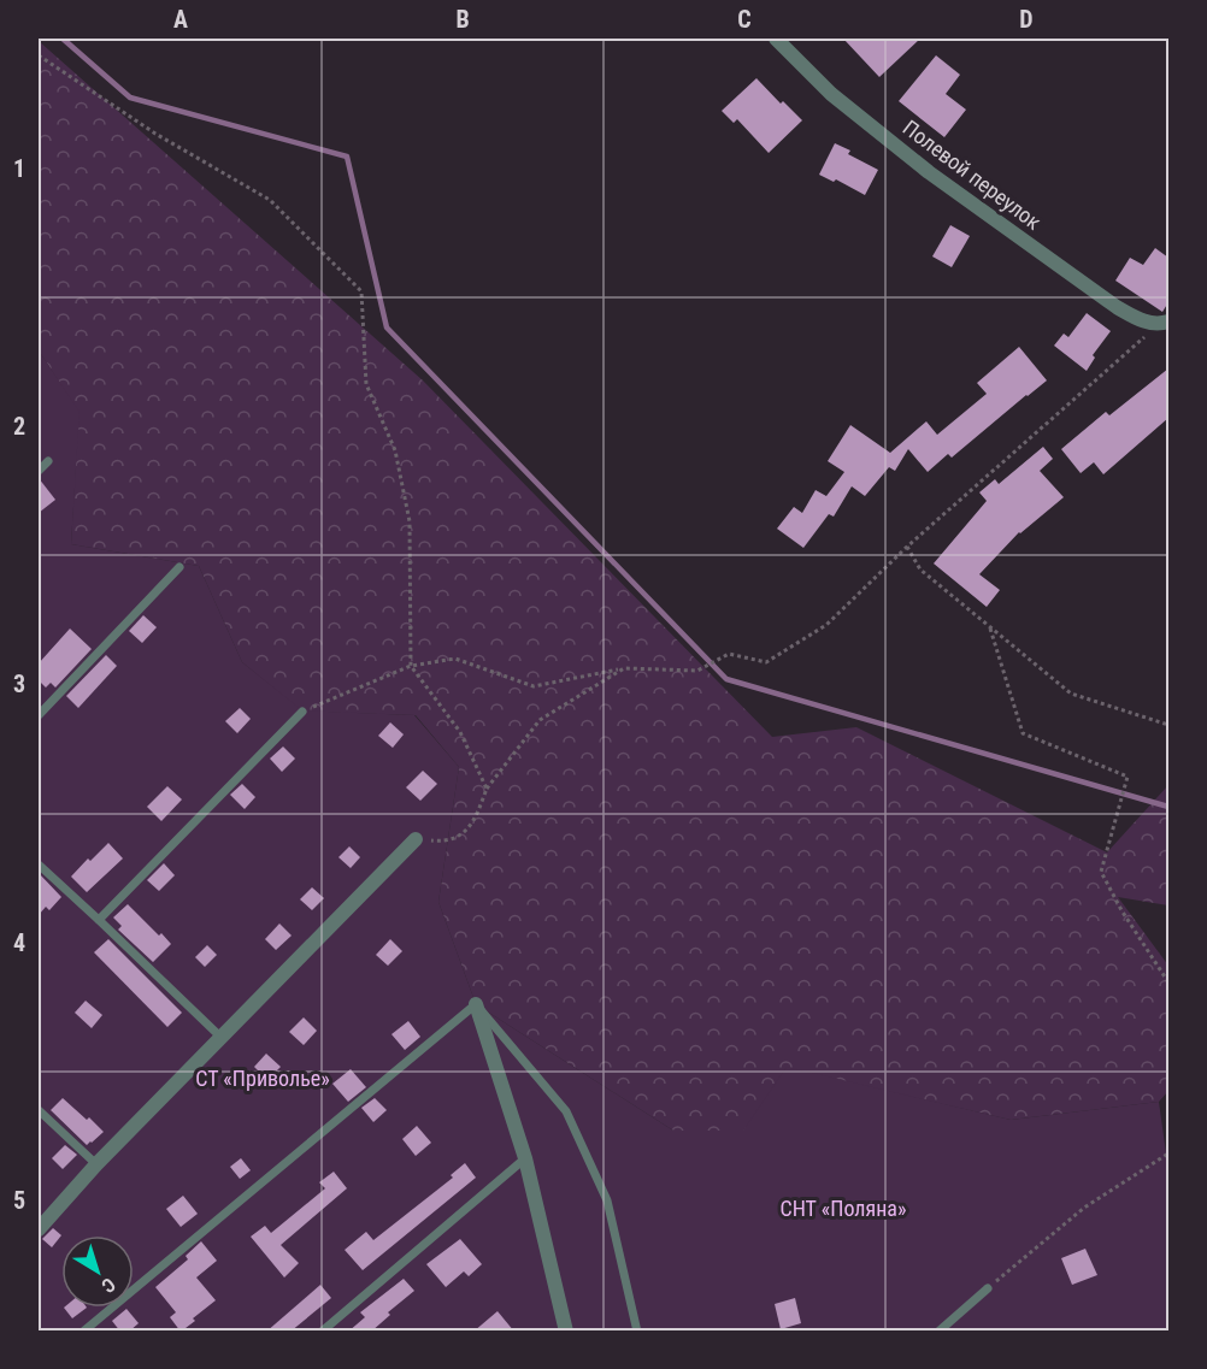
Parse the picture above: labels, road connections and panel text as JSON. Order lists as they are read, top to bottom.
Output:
{
  "streets": {
    "street": ["Полевой переулок"]
  },
  "parks": ["СТ «Приволье»", "СНТ «Поляна»"],
  "north": "bottom right",
  "grid": {
    "columns": [
      "A",
      "B",
      "C",
      "D"
    ],
    "rows": [
      "1",
      "2",
      "3",
      "4",
      "5"
    ]
  }
}
